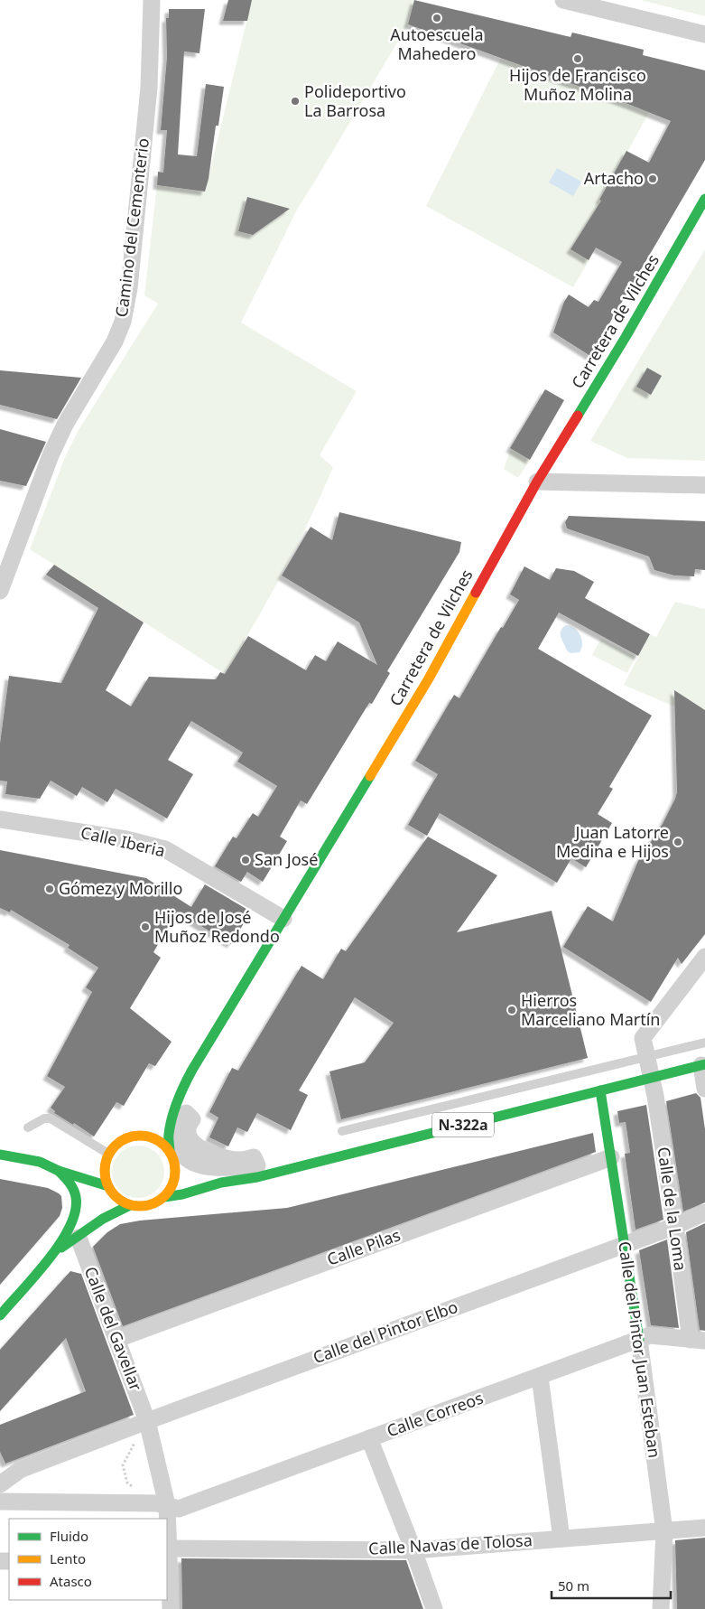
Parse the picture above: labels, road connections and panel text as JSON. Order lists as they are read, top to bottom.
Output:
{
  "streets": {
    "main road": ["Carretera de Vilches", "N-322a", "Calle del Pintor Juan Esteban"],
    "street": [
      "Camino del Cementerio",
      "Calle Iberia",
      "Calle de la Loma",
      "Calle Pilas",
      "Calle del Gavellar",
      "Calle del Pintor Elbo",
      "Calle Correos",
      "Calle Navas de Tolosa"
    ]
  },
  "crossings": [
    ["Carretera de Vilches", "Calle Iberia"],
    ["Carretera de Vilches", "N-322a"],
    ["N-322a", "Calle de la Loma"],
    ["N-322a", "Calle del Pintor Juan Esteban"],
    ["Calle de la Loma", "Calle del Pintor Elbo"],
    ["Calle de la Loma", "Calle Correos"],
    ["Calle Pilas", "Calle del Gavellar"],
    ["Calle Pilas", "Calle del Pintor Juan Esteban"],
    ["Calle del Gavellar", "Calle del Pintor Elbo"],
    ["Calle del Gavellar", "Calle Correos"],
    ["Calle del Gavellar", "Calle Navas de Tolosa"],
    ["Calle del Pintor Elbo", "Calle del Pintor Juan Esteban"],
    ["Calle del Pintor Elbo", "Calle Correos"],
    ["Calle del Pintor Juan Esteban", "Calle Correos"],
    ["Calle del Pintor Juan Esteban", "Calle Navas de Tolosa"]
  ],
  "places": [
    "Autoescuela Mahedero",
    "Hijos de Francisco Muñoz Molina",
    "Polideportivo La Barrosa",
    "Artacho",
    "Juan Latorre Medina e Hijos",
    "San José",
    "Gómez y Morillo",
    "Hijos de José Muñoz Redondo",
    "Hierros Marceliano Martín"
  ],
  "legend": ["Fluido", "Lento", "Atasco"],
  "scale_bar": "50 m"
}
